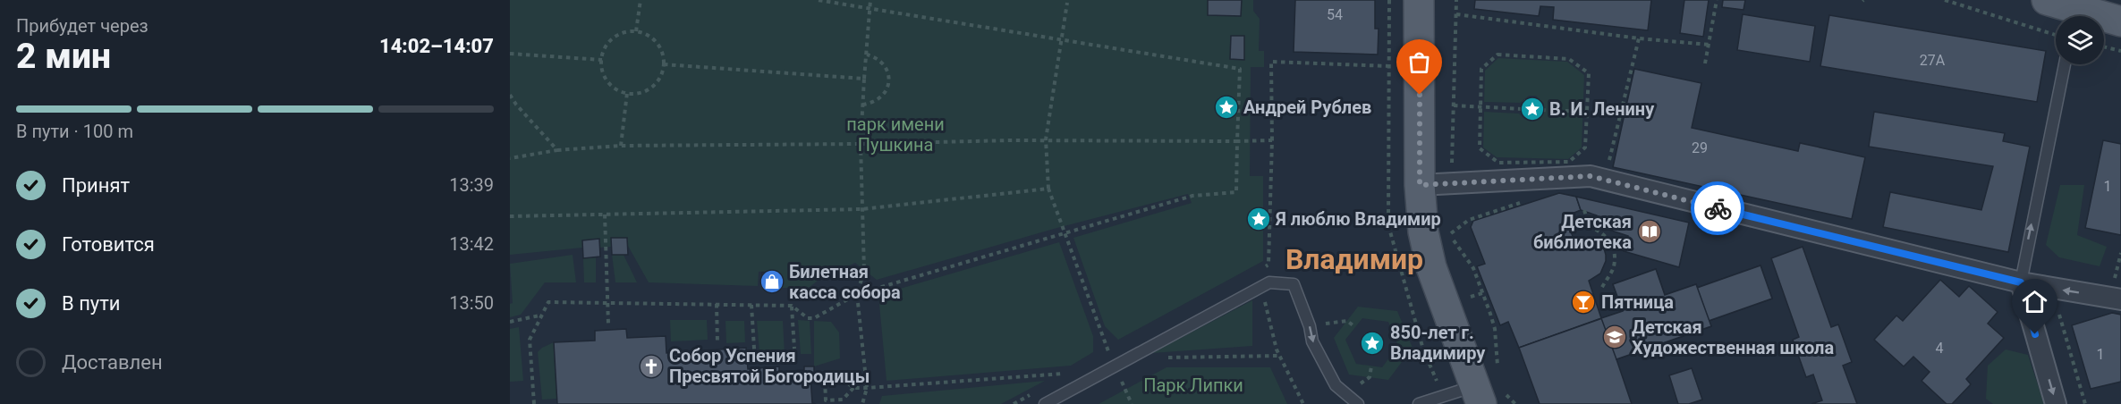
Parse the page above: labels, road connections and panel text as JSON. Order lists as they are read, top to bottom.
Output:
{
  "districts": ["Владимир"],
  "parks": ["парк имени Пушкина", "Парк Липки"],
  "places": {
    "place": [
      "Андрей Рублев",
      "В. И. Ленину",
      "Я люблю Владимир",
      "850-лет г. Владимиру"
    ],
    "library": ["Детская библиотека"],
    "shop": ["Билетная касса собора"],
    "bar": ["Пятница"],
    "school or university": ["Детская Художественная школа"],
    "church": ["Собор Успения Пресвятой Богородицы"]
  },
  "house_numbers": [
    "54",
    "27А",
    "29",
    "1",
    "4",
    "1"
  ],
  "page": {
    "heading": ["2 мин", "Прибудет через", "14:02–14:07"],
    "bar": "В пути · 100 m",
    "list": [
      ["Принят", "13:39"],
      ["Готовится", "13:42"],
      ["В пути", "13:50"],
      "Доставлен"
    ]
  }
}
